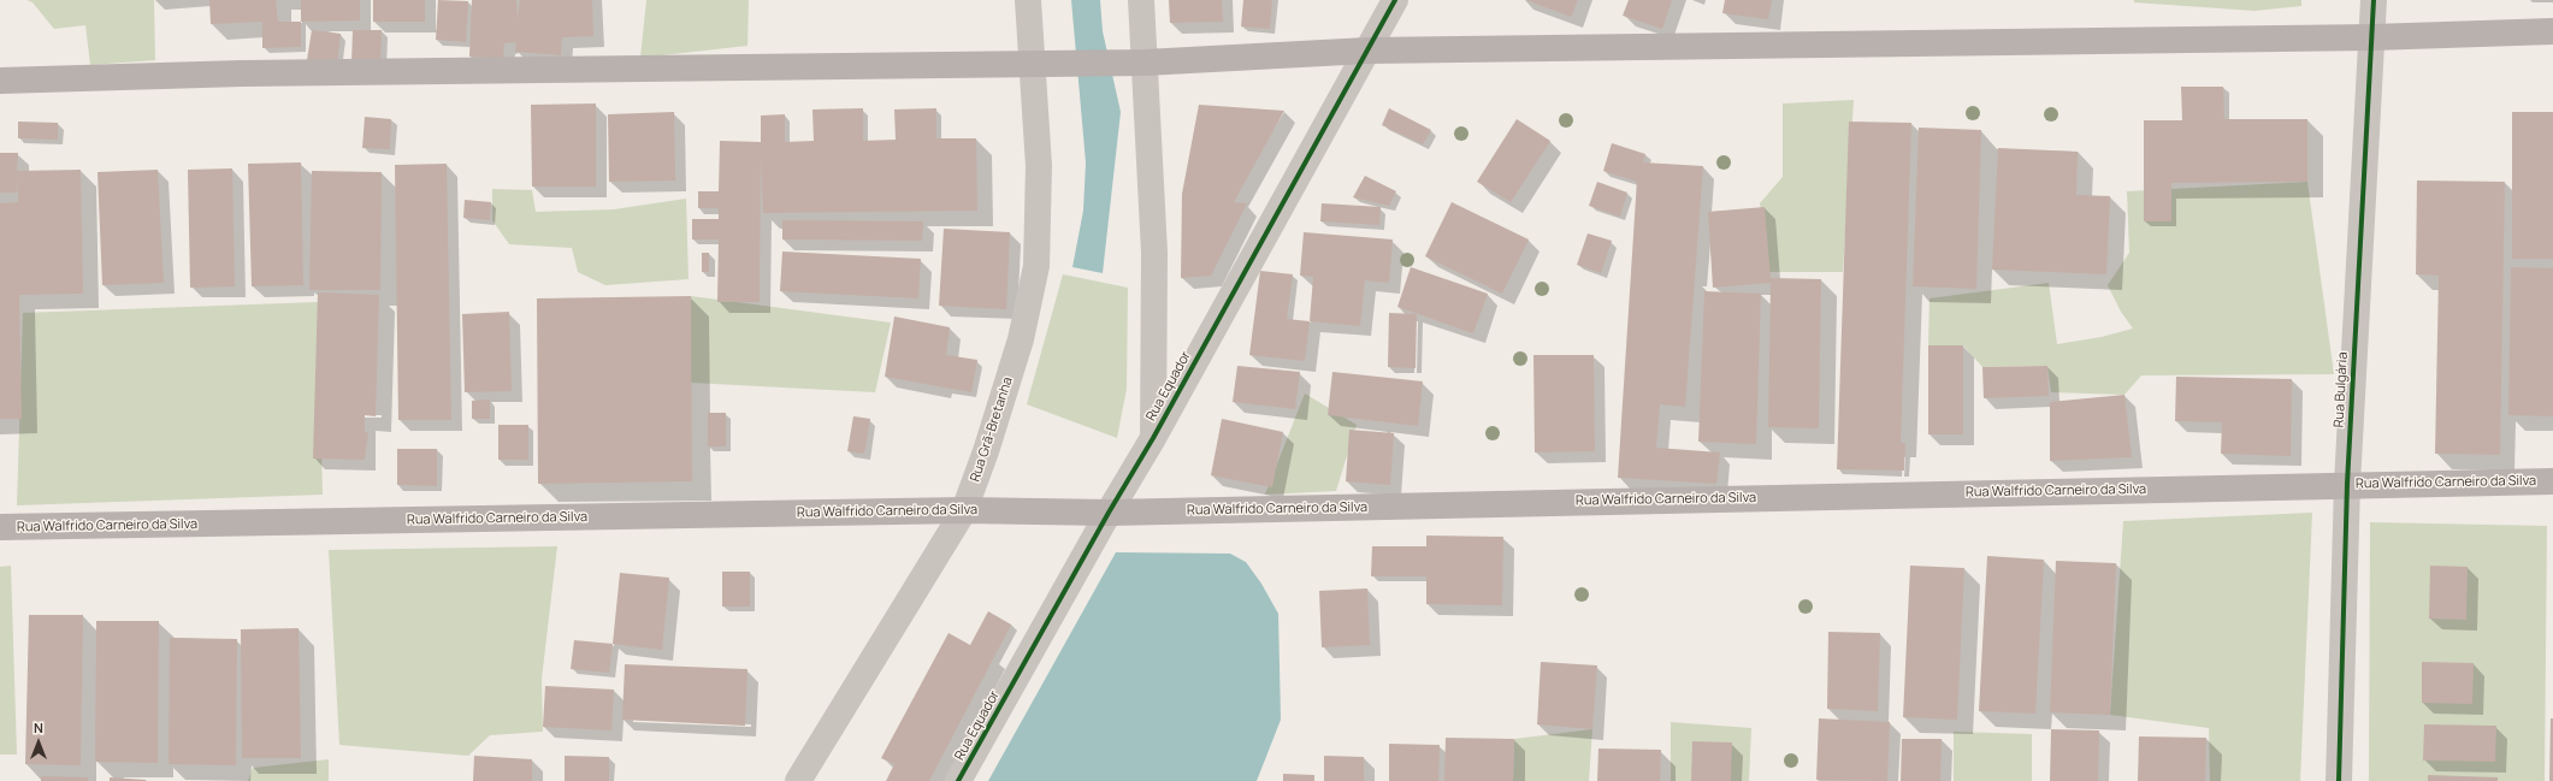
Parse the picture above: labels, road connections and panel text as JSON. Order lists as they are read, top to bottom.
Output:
{
  "streets": {
    "main road": ["Rua Walfrido Carneiro da Silva"],
    "street": ["Rua Equador", "Rua Bulgária", "Rua Grã-Bretanha"]
  },
  "crossings": [
    ["Rua Equador", "Rua Walfrido Carneiro da Silva"],
    ["Rua Bulgária", "Rua Walfrido Carneiro da Silva"],
    ["Rua Grã-Bretanha", "Rua Walfrido Carneiro da Silva"]
  ],
  "north": "top"
}
